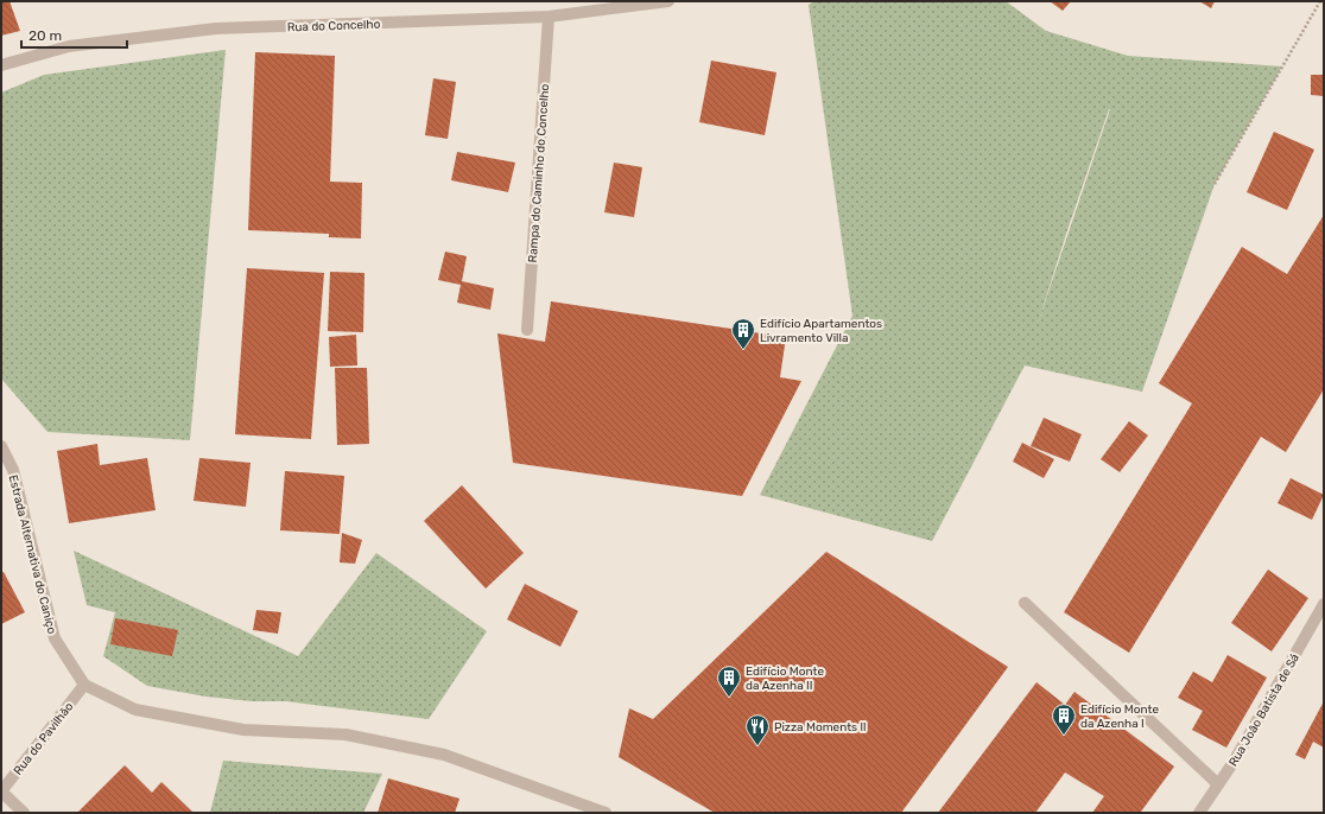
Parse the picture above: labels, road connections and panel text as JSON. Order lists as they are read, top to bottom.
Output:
{
  "streets": {
    "street": [
      "Rua do Concelho",
      "Rampa do Caminho do Concelho",
      "Estrada Alternativa do Caniço",
      "Rua João Batista de Sá",
      "Rua do Pavilhão"
    ]
  },
  "crossings": [
    ["Rua do Concelho", "Rampa do Caminho do Concelho"],
    ["Estrada Alternativa do Caniço", "Rua do Pavilhão"]
  ],
  "places": {
    "building": ["Edifício Apartamentos Livramento Villa", "Edifício Monte da Azenha II", "Edifício Monte da Azenha I"],
    "restaurant": ["Pizza Moments ll"]
  },
  "scale_bar": "20 m"
}
